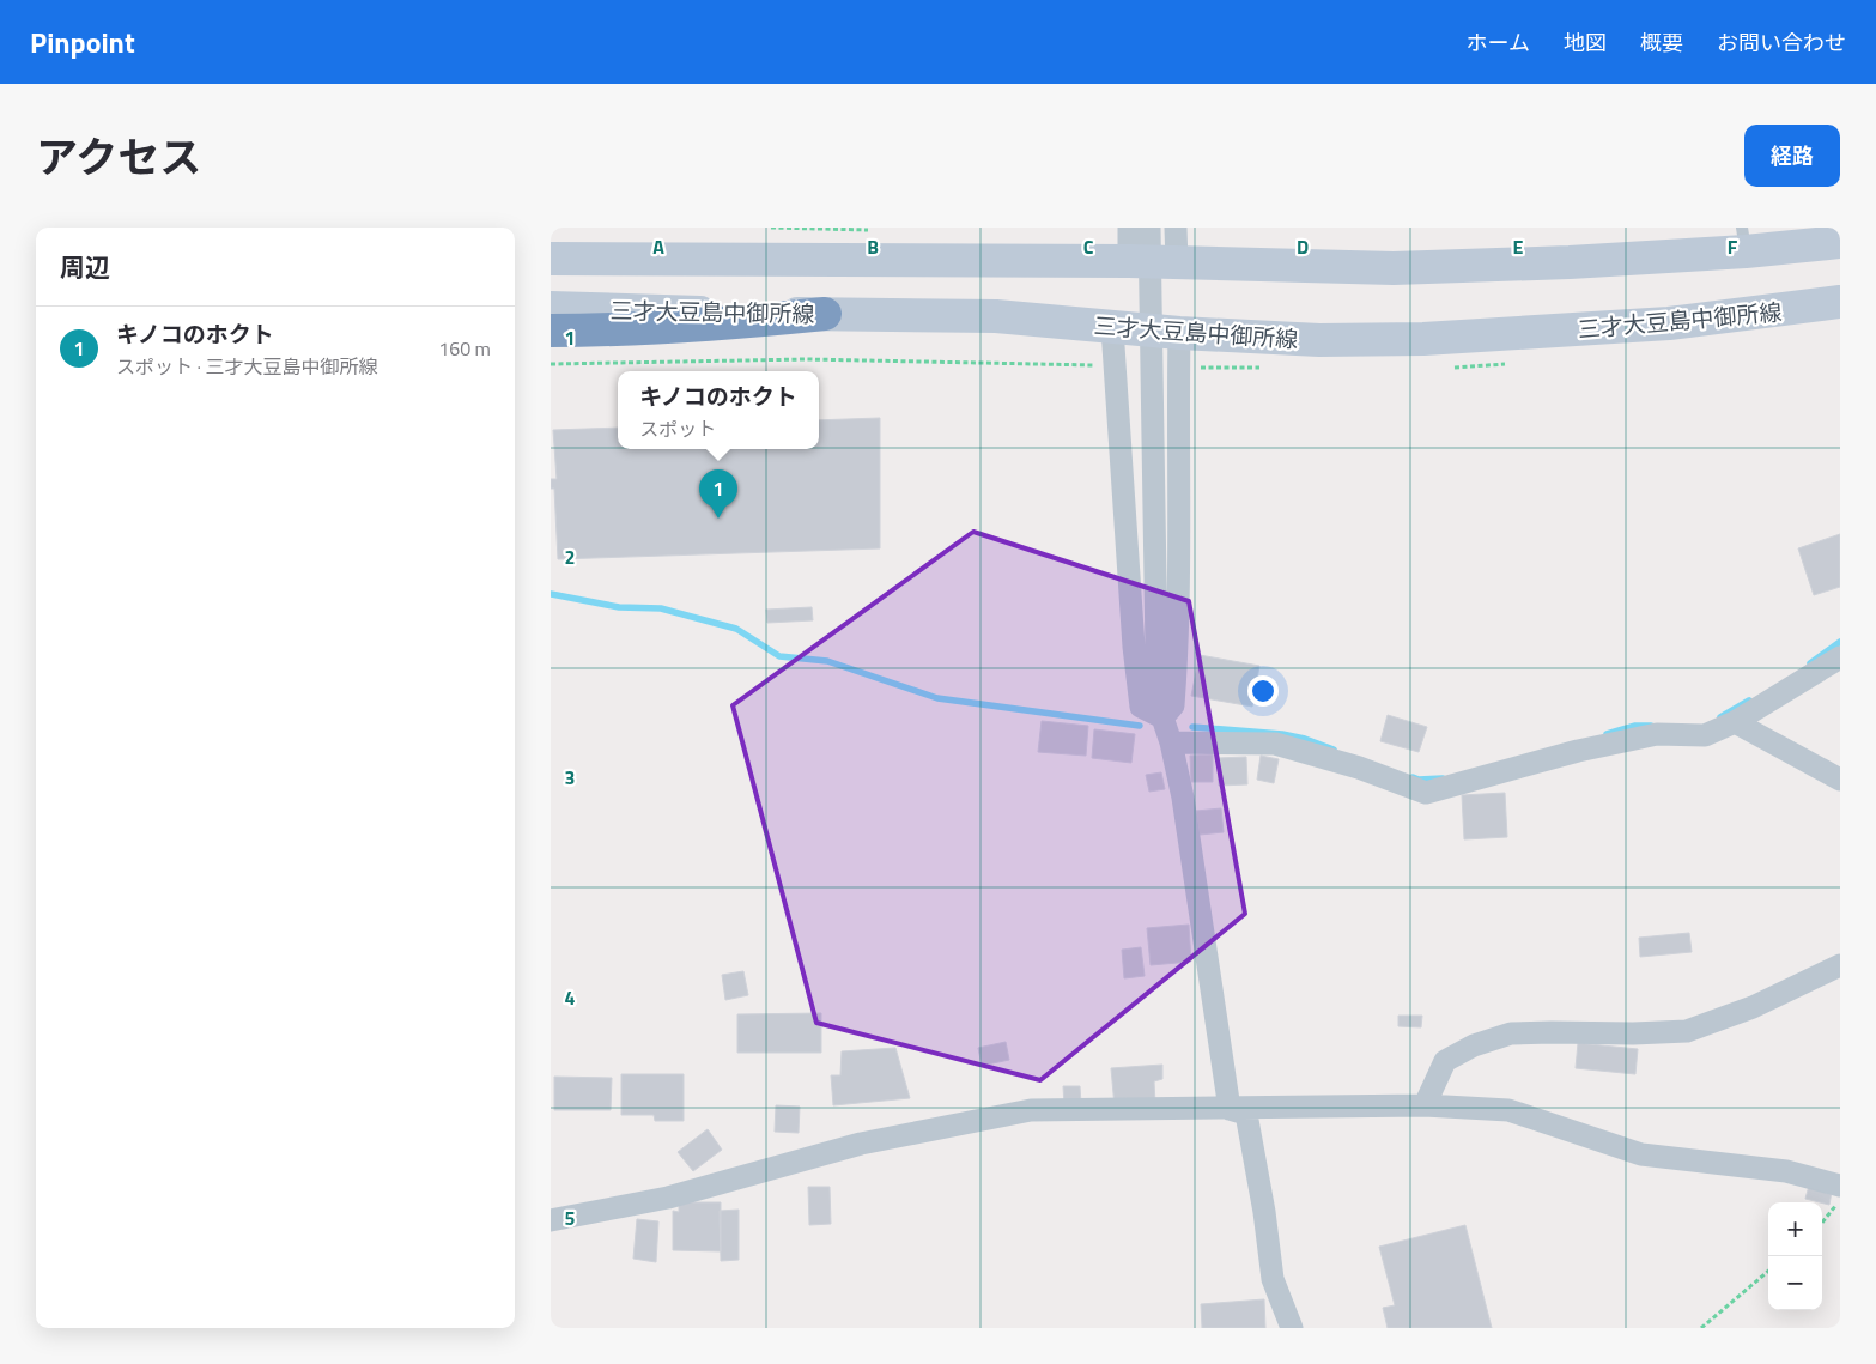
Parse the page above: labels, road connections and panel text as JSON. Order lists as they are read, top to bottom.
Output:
{
  "streets": {
    "main road": ["三才大豆島中御所線"]
  },
  "page": {
    "header": "Pinpoint",
    "nav": [
      "ホーム",
      "地図",
      "概要",
      "お問い合わせ"
    ],
    "title": "アクセス",
    "buttons": "経路",
    "heading": "周辺",
    "list": [
      {
        "mark": "1",
        "name": "キノコのホクト",
        "note": "スポット · 三才大豆島中御所線",
        "value": "160 m"
      }
    ],
    "popup": ["キノコのホクト", "スポット"],
    "pins": "1",
    "map_buttons": ["+", "−"]
  },
  "grid": {
    "columns": [
      "A",
      "B",
      "C",
      "D",
      "E",
      "F"
    ],
    "rows": [
      "1",
      "2",
      "3",
      "4",
      "5"
    ]
  }
}
